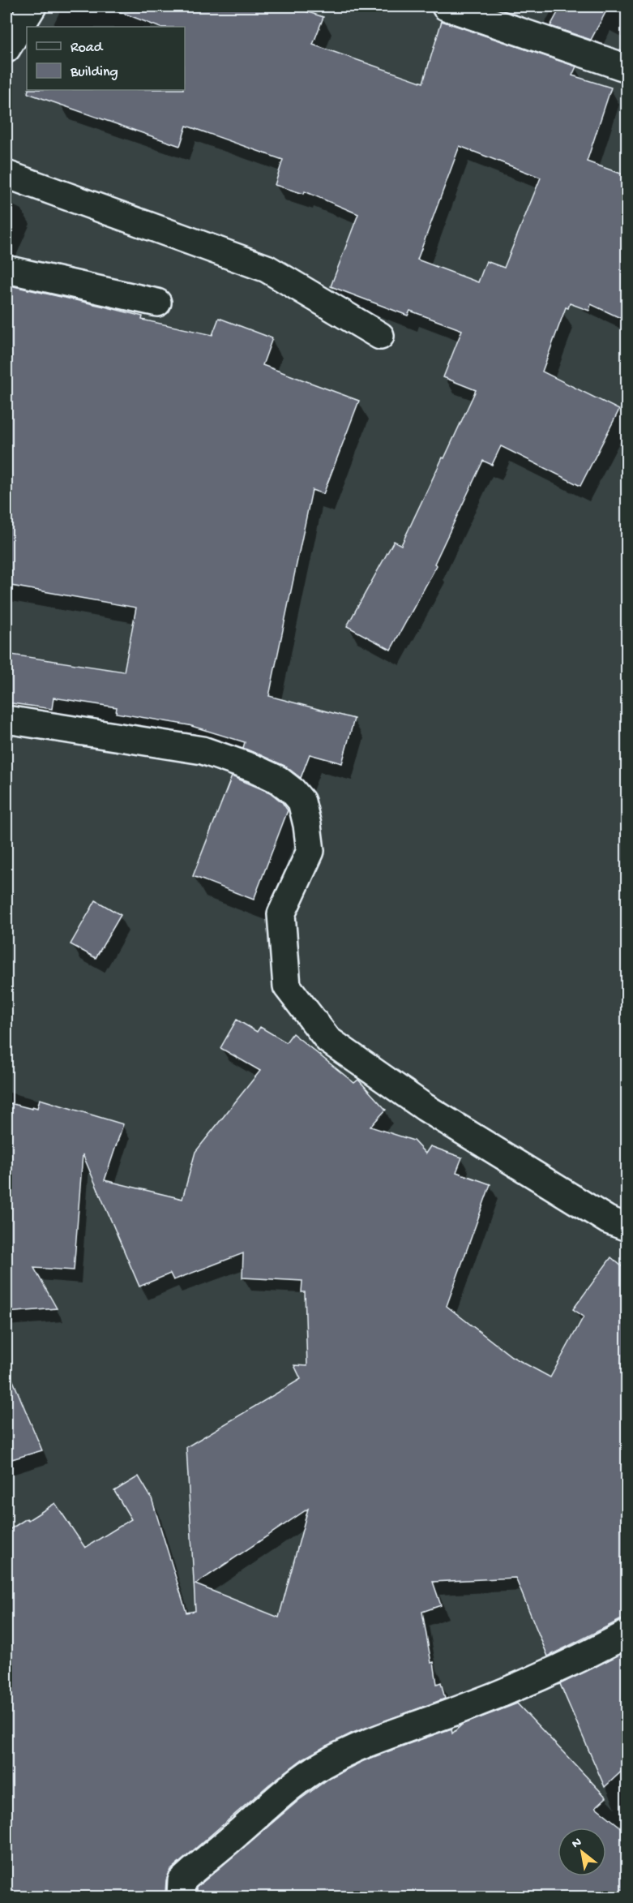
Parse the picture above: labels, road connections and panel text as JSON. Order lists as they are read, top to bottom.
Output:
{
  "legend": ["Road", "Building"],
  "north": "top left"
}
